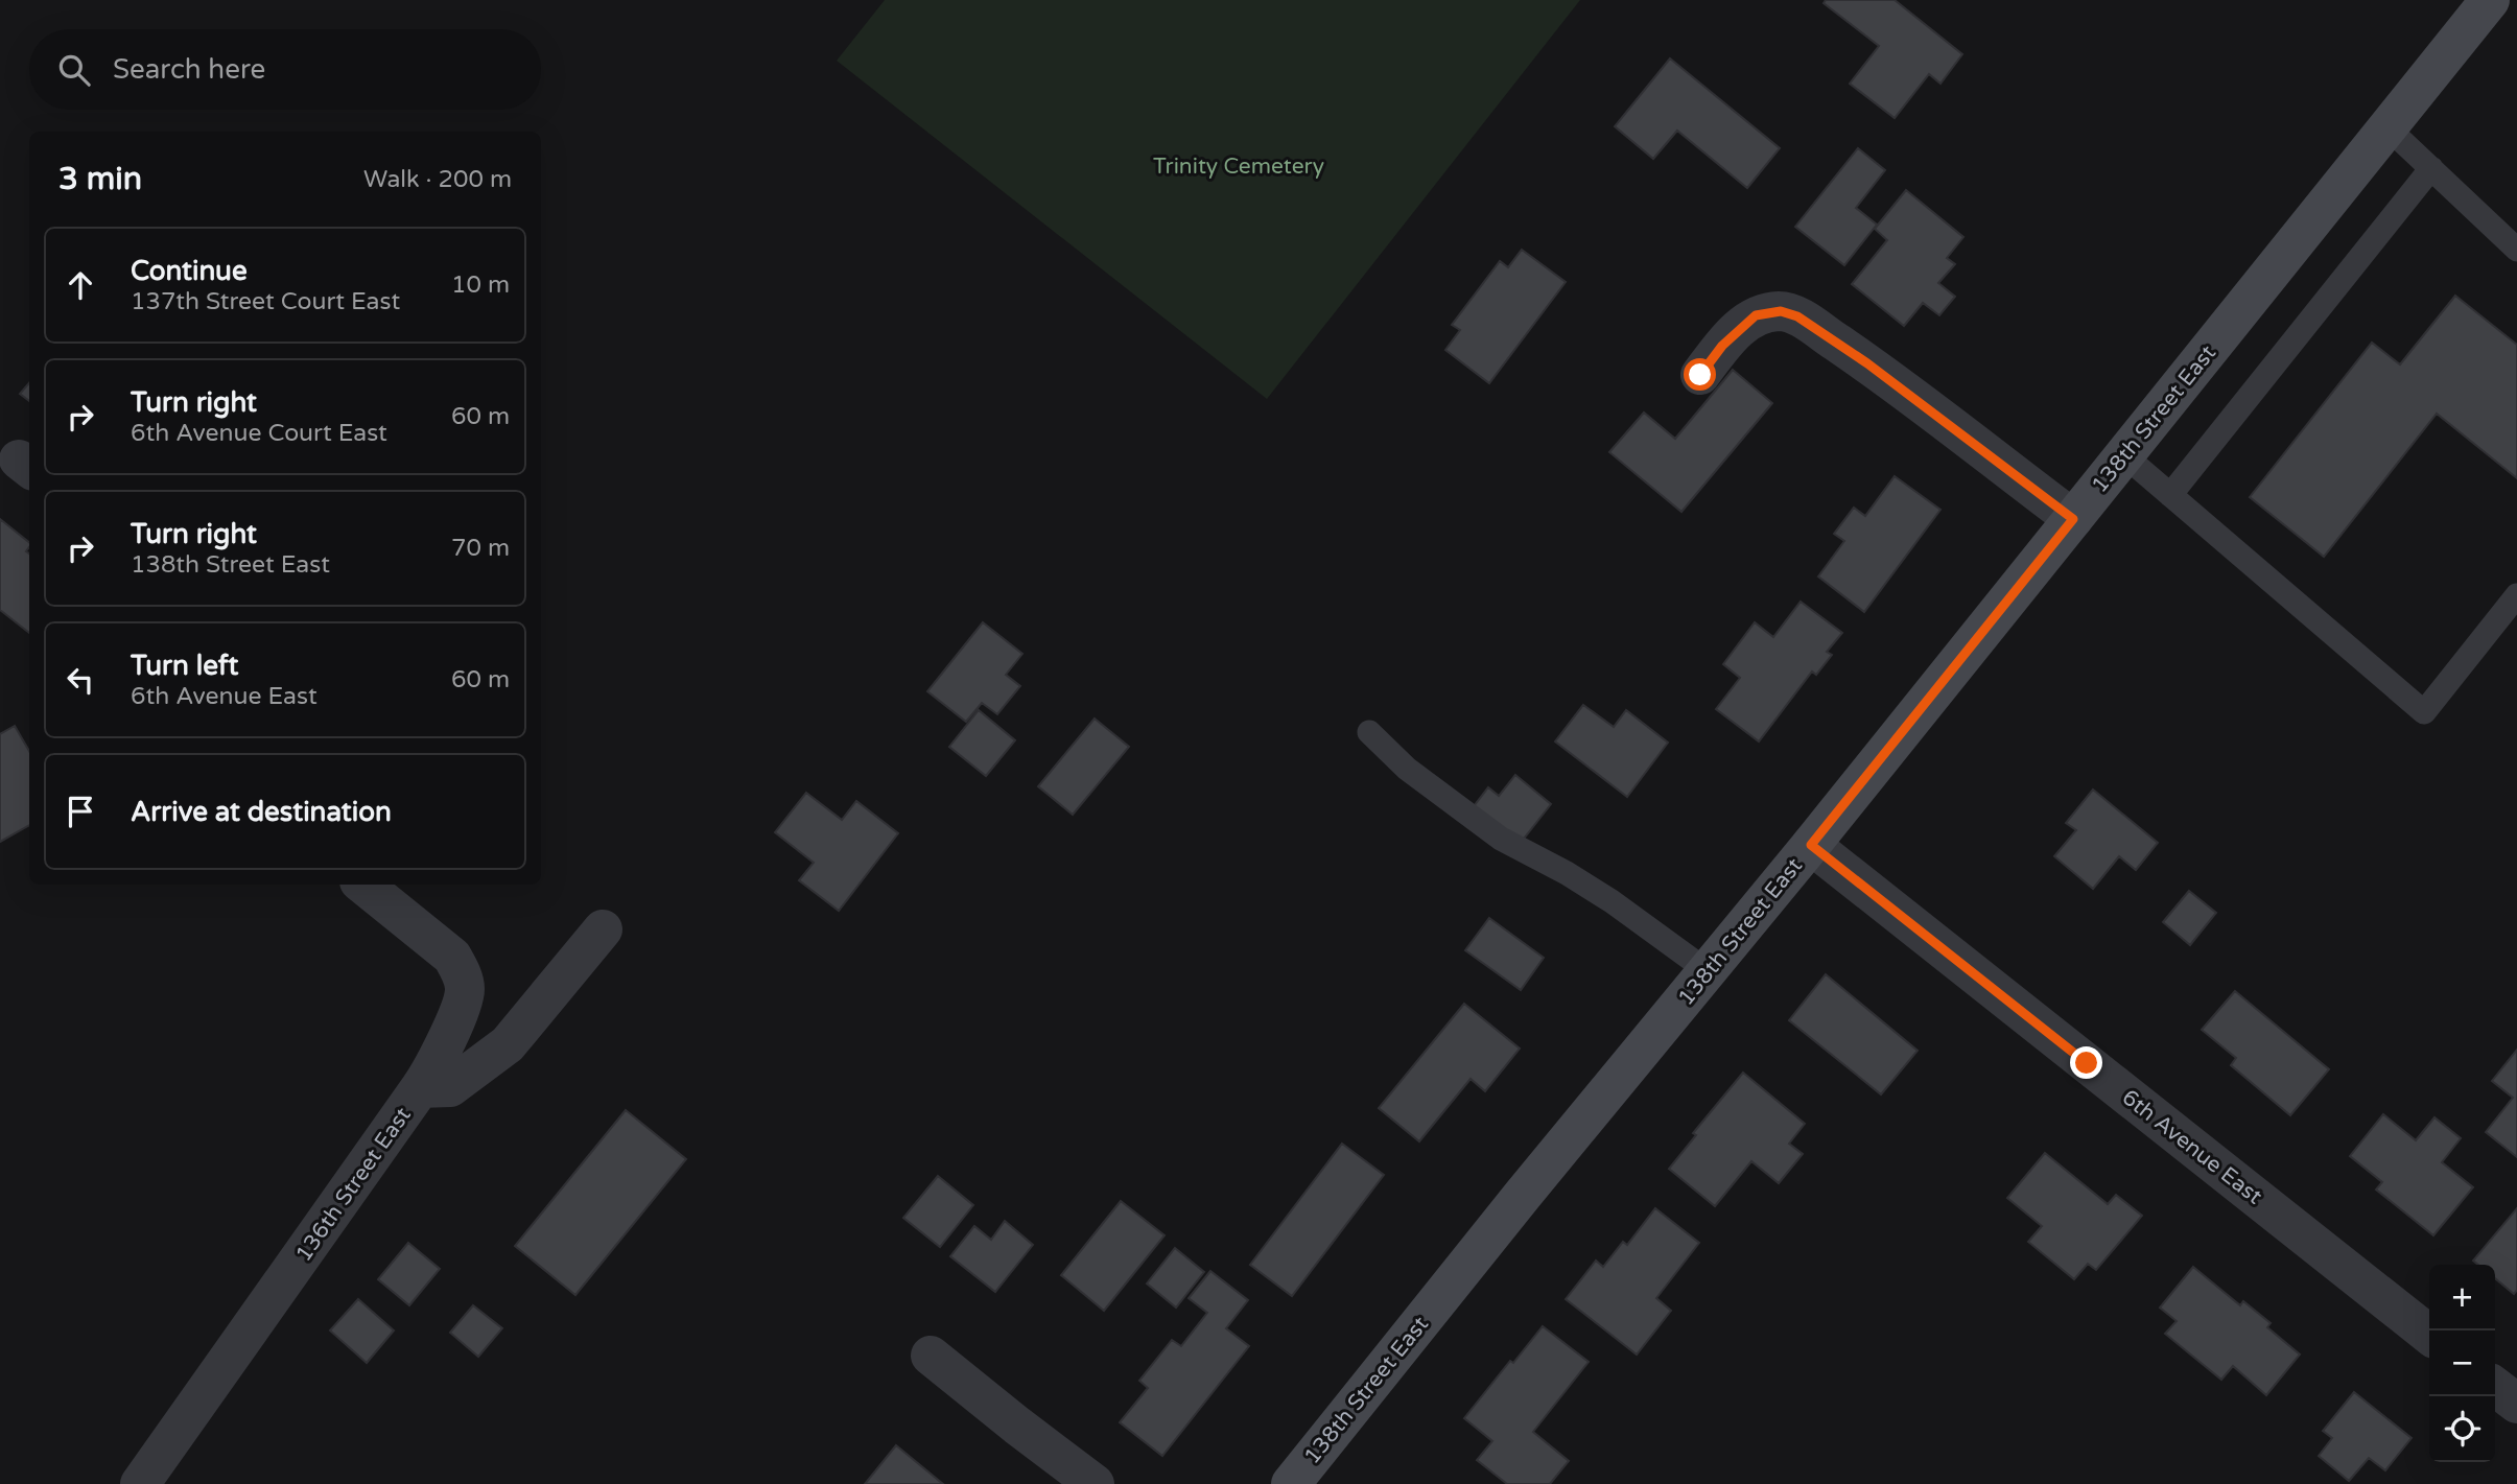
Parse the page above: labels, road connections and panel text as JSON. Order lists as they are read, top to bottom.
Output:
{
  "streets": {
    "street": ["138th Street East", "6th Avenue East", "136th Street East"]
  },
  "crossings": [
    ["138th Street East", "6th Avenue East"]
  ],
  "parks": ["Trinity Cemetery"],
  "page": {
    "search": "Search here",
    "heading": ["3 min", "Walk · 200 m"],
    "list": [
      ["Continue", "137th Street Court East", "10 m"],
      ["Turn right", "6th Avenue Court East", "60 m"],
      ["Turn right", "138th Street East", "70 m"],
      ["Turn left", "6th Avenue East", "60 m"],
      "Arrive at destination"
    ],
    "map_buttons": ["+", "−"]
  }
}
